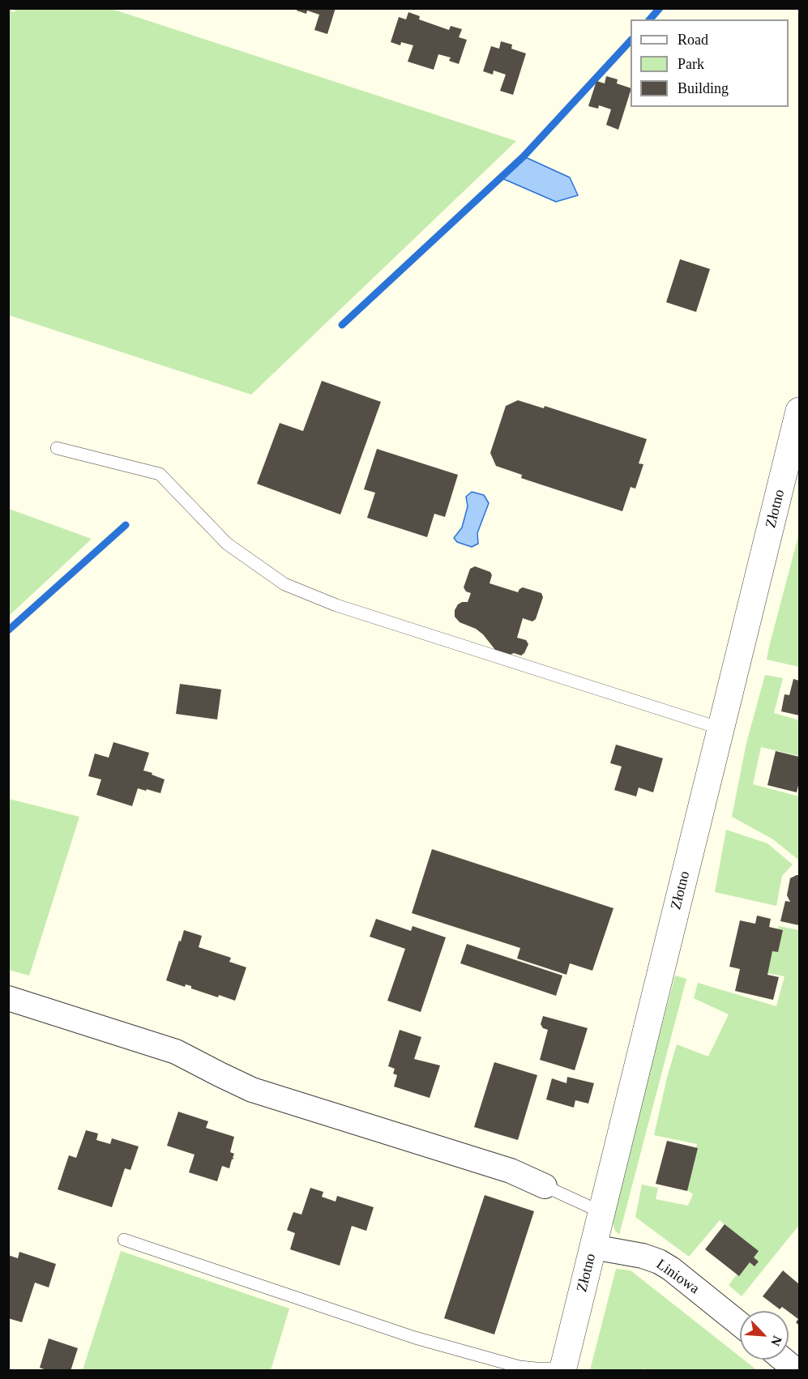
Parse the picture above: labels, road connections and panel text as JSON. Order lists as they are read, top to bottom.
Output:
{
  "streets": {
    "street": ["Złotno", "Liniowa"]
  },
  "crossings": [
    ["Złotno", "Liniowa"]
  ],
  "legend": ["Road", "Park", "Building"],
  "north": "bottom right"
}
